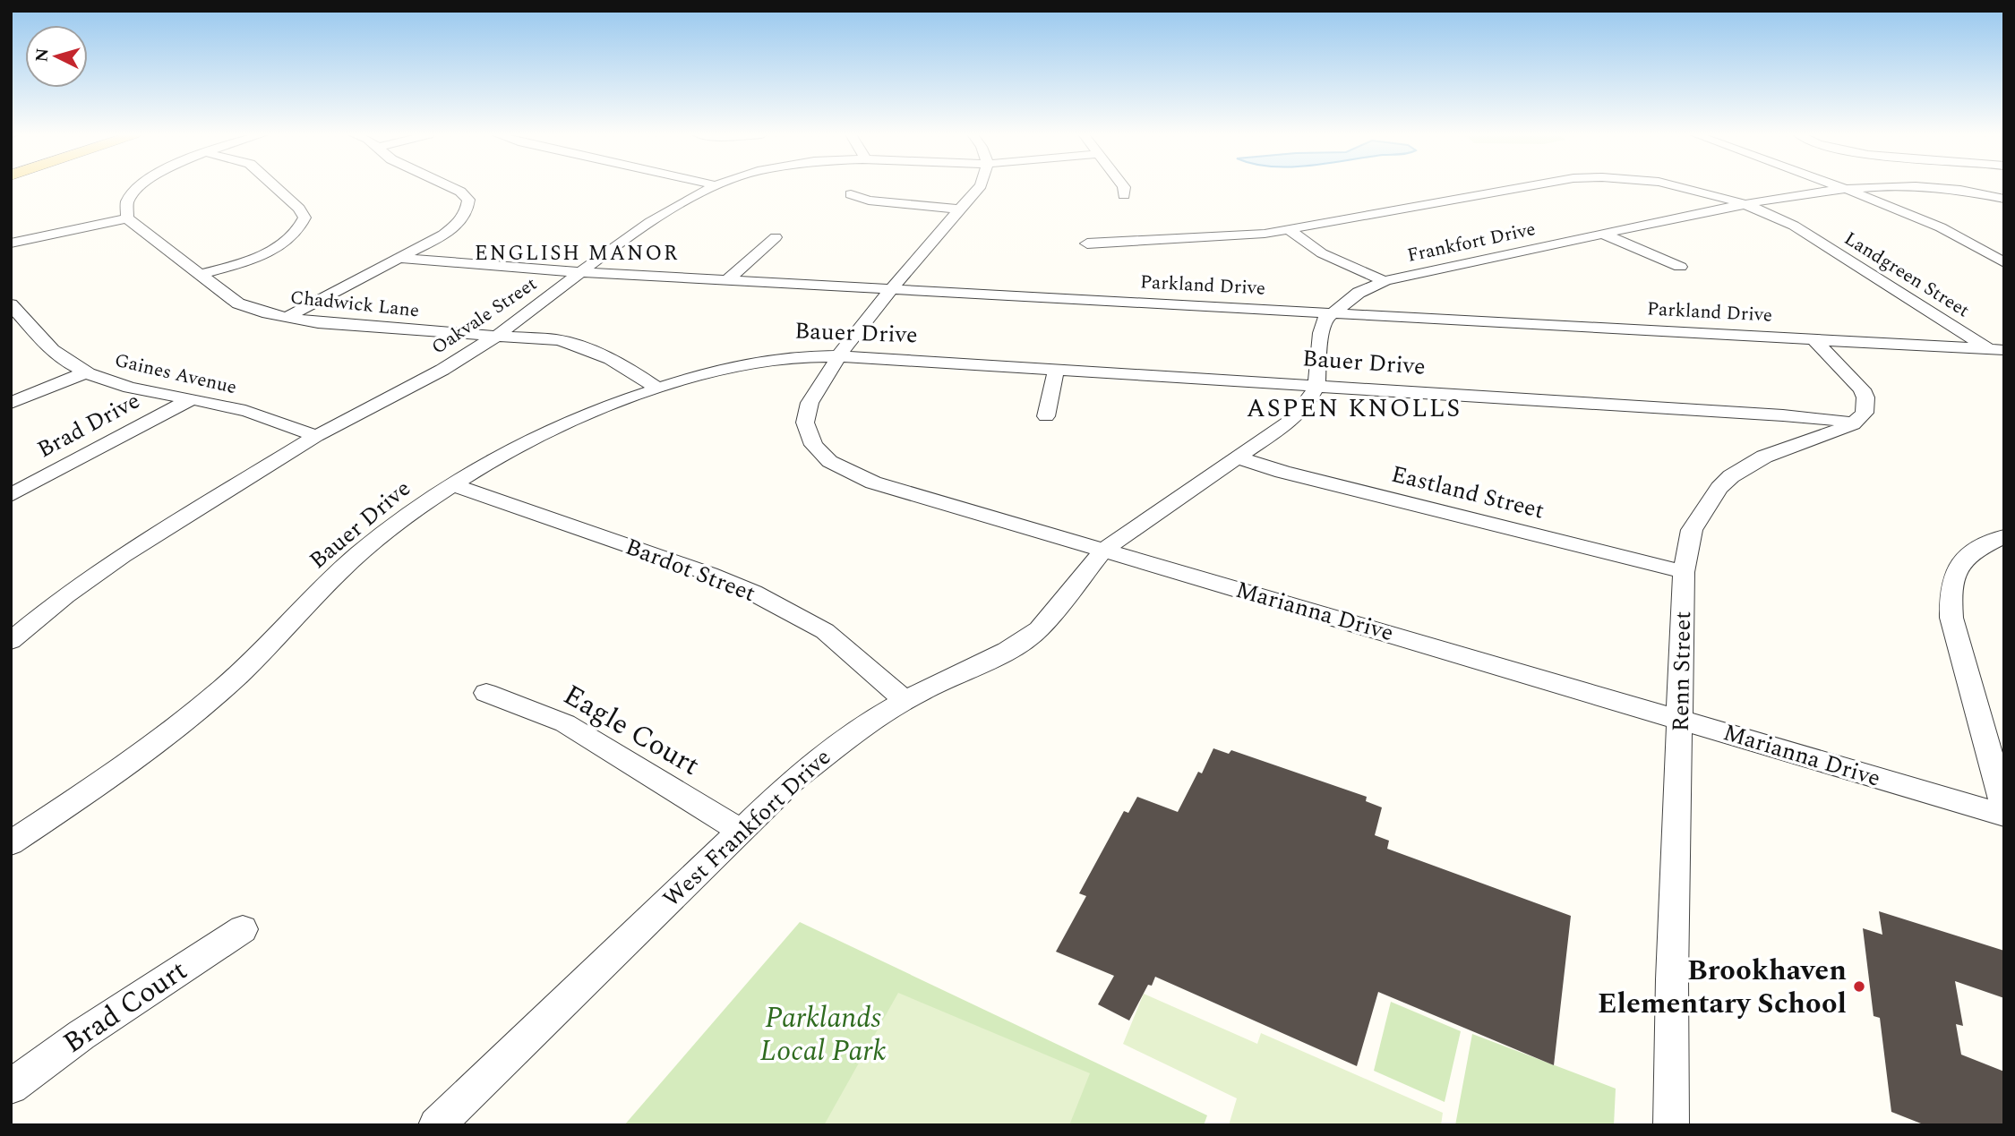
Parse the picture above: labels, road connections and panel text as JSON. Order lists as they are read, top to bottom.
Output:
{
  "streets": {
    "street": [
      "Frankfort Drive",
      "Landgreen Street",
      "Parkland Drive",
      "Chadwick Lane",
      "Oakvale Street",
      "Bauer Drive",
      "Gaines Avenue",
      "Brad Drive",
      "Eastland Street",
      "Bardot Street",
      "Marianna Drive",
      "Renn Street",
      "Eagle Court",
      "West Frankfort Drive",
      "Brad Court"
    ]
  },
  "crossings": [
    ["Frankfort Drive", "Landgreen Street"],
    ["Frankfort Drive", "Parkland Drive"],
    ["Frankfort Drive", "West Frankfort Drive"],
    ["Landgreen Street", "Parkland Drive"],
    ["Parkland Drive", "Oakvale Street"],
    ["Parkland Drive", "Marianna Drive"],
    ["Parkland Drive", "West Frankfort Drive"],
    ["Chadwick Lane", "Oakvale Street"],
    ["Chadwick Lane", "Bauer Drive"],
    ["Oakvale Street", "Gaines Avenue"],
    ["Bauer Drive", "Bardot Street"],
    ["Bauer Drive", "Marianna Drive"],
    ["Bauer Drive", "Renn Street"],
    ["Bauer Drive", "West Frankfort Drive"],
    ["Gaines Avenue", "Brad Drive"],
    ["Eastland Street", "Renn Street"],
    ["Eastland Street", "West Frankfort Drive"],
    ["Bardot Street", "West Frankfort Drive"],
    ["Marianna Drive", "Renn Street"],
    ["Marianna Drive", "West Frankfort Drive"],
    ["Eagle Court", "West Frankfort Drive"]
  ],
  "districts": ["ENGLISH MANOR", "ASPEN KNOLLS"],
  "parks": ["Parklands Local Park"],
  "places": ["Brookhaven Elementary School"],
  "north": "left"
}
